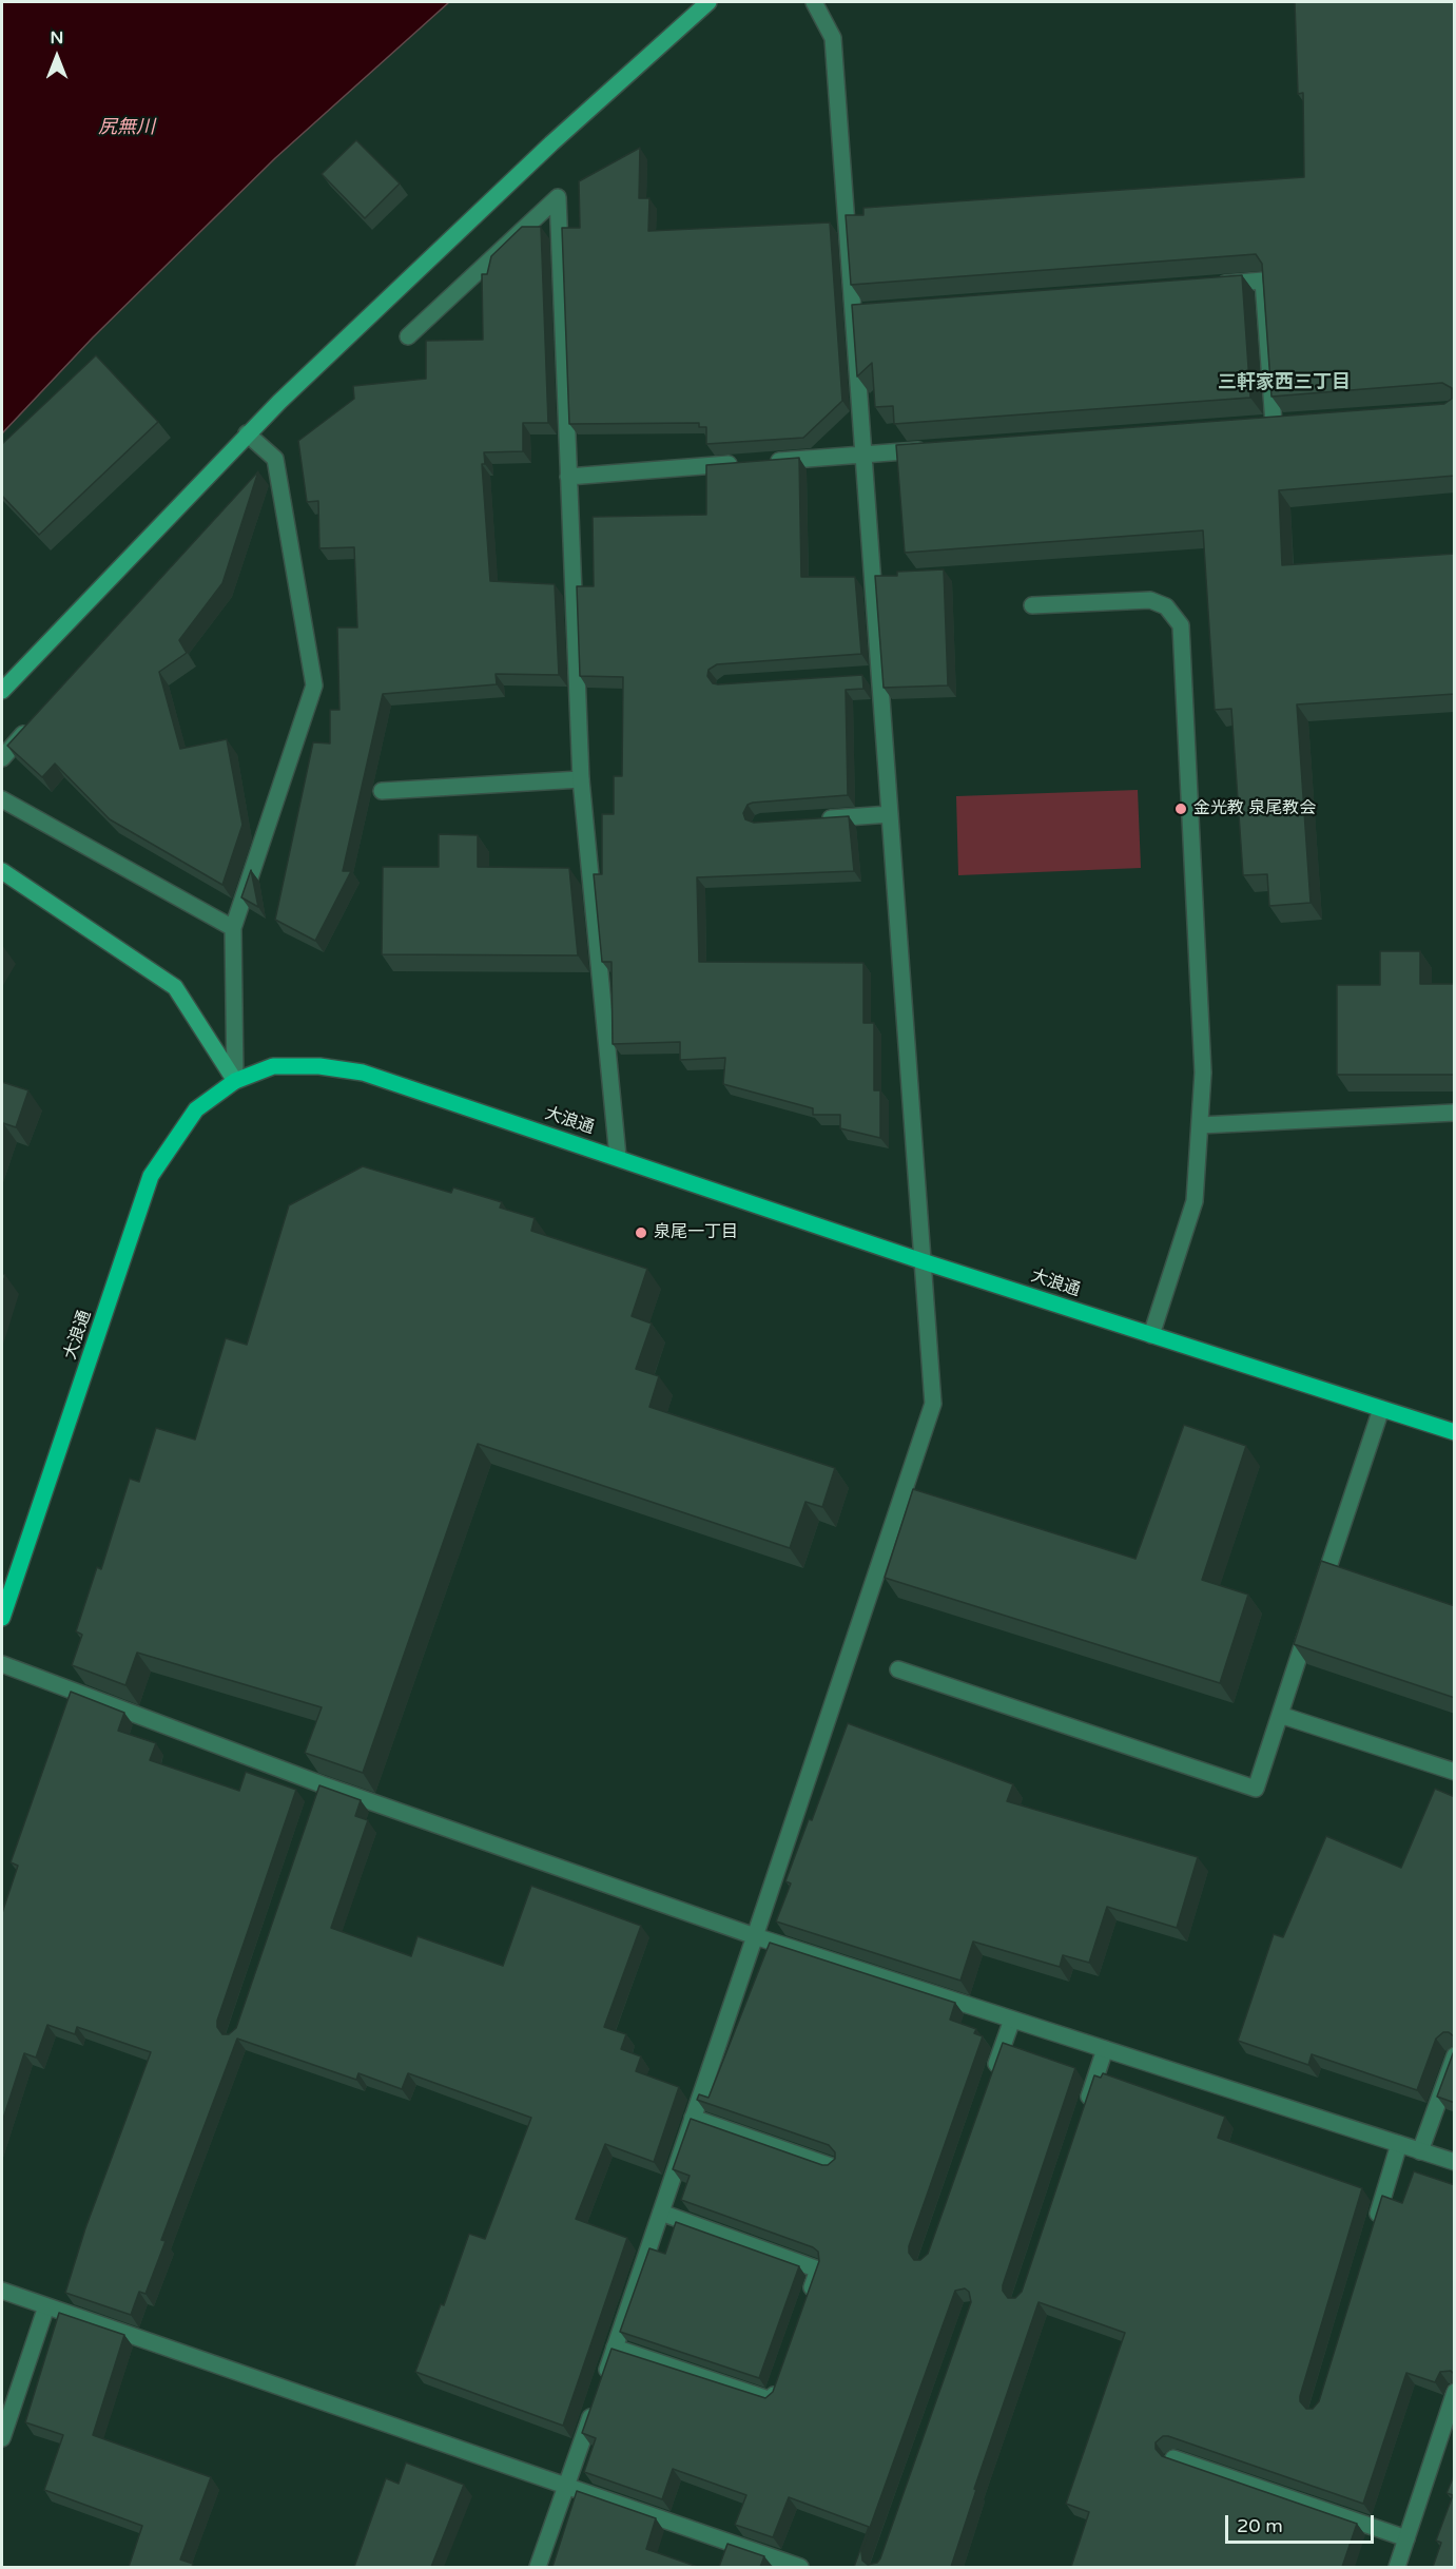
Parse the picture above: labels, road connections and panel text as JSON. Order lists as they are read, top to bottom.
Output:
{
  "streets": {
    "main road": ["大浪通"]
  },
  "districts": ["三軒家西三丁目"],
  "water": ["尻無川"],
  "places": ["金光教 泉尾教会", "泉尾一丁目"],
  "scale_bar": "20 m",
  "north": "top"
}
